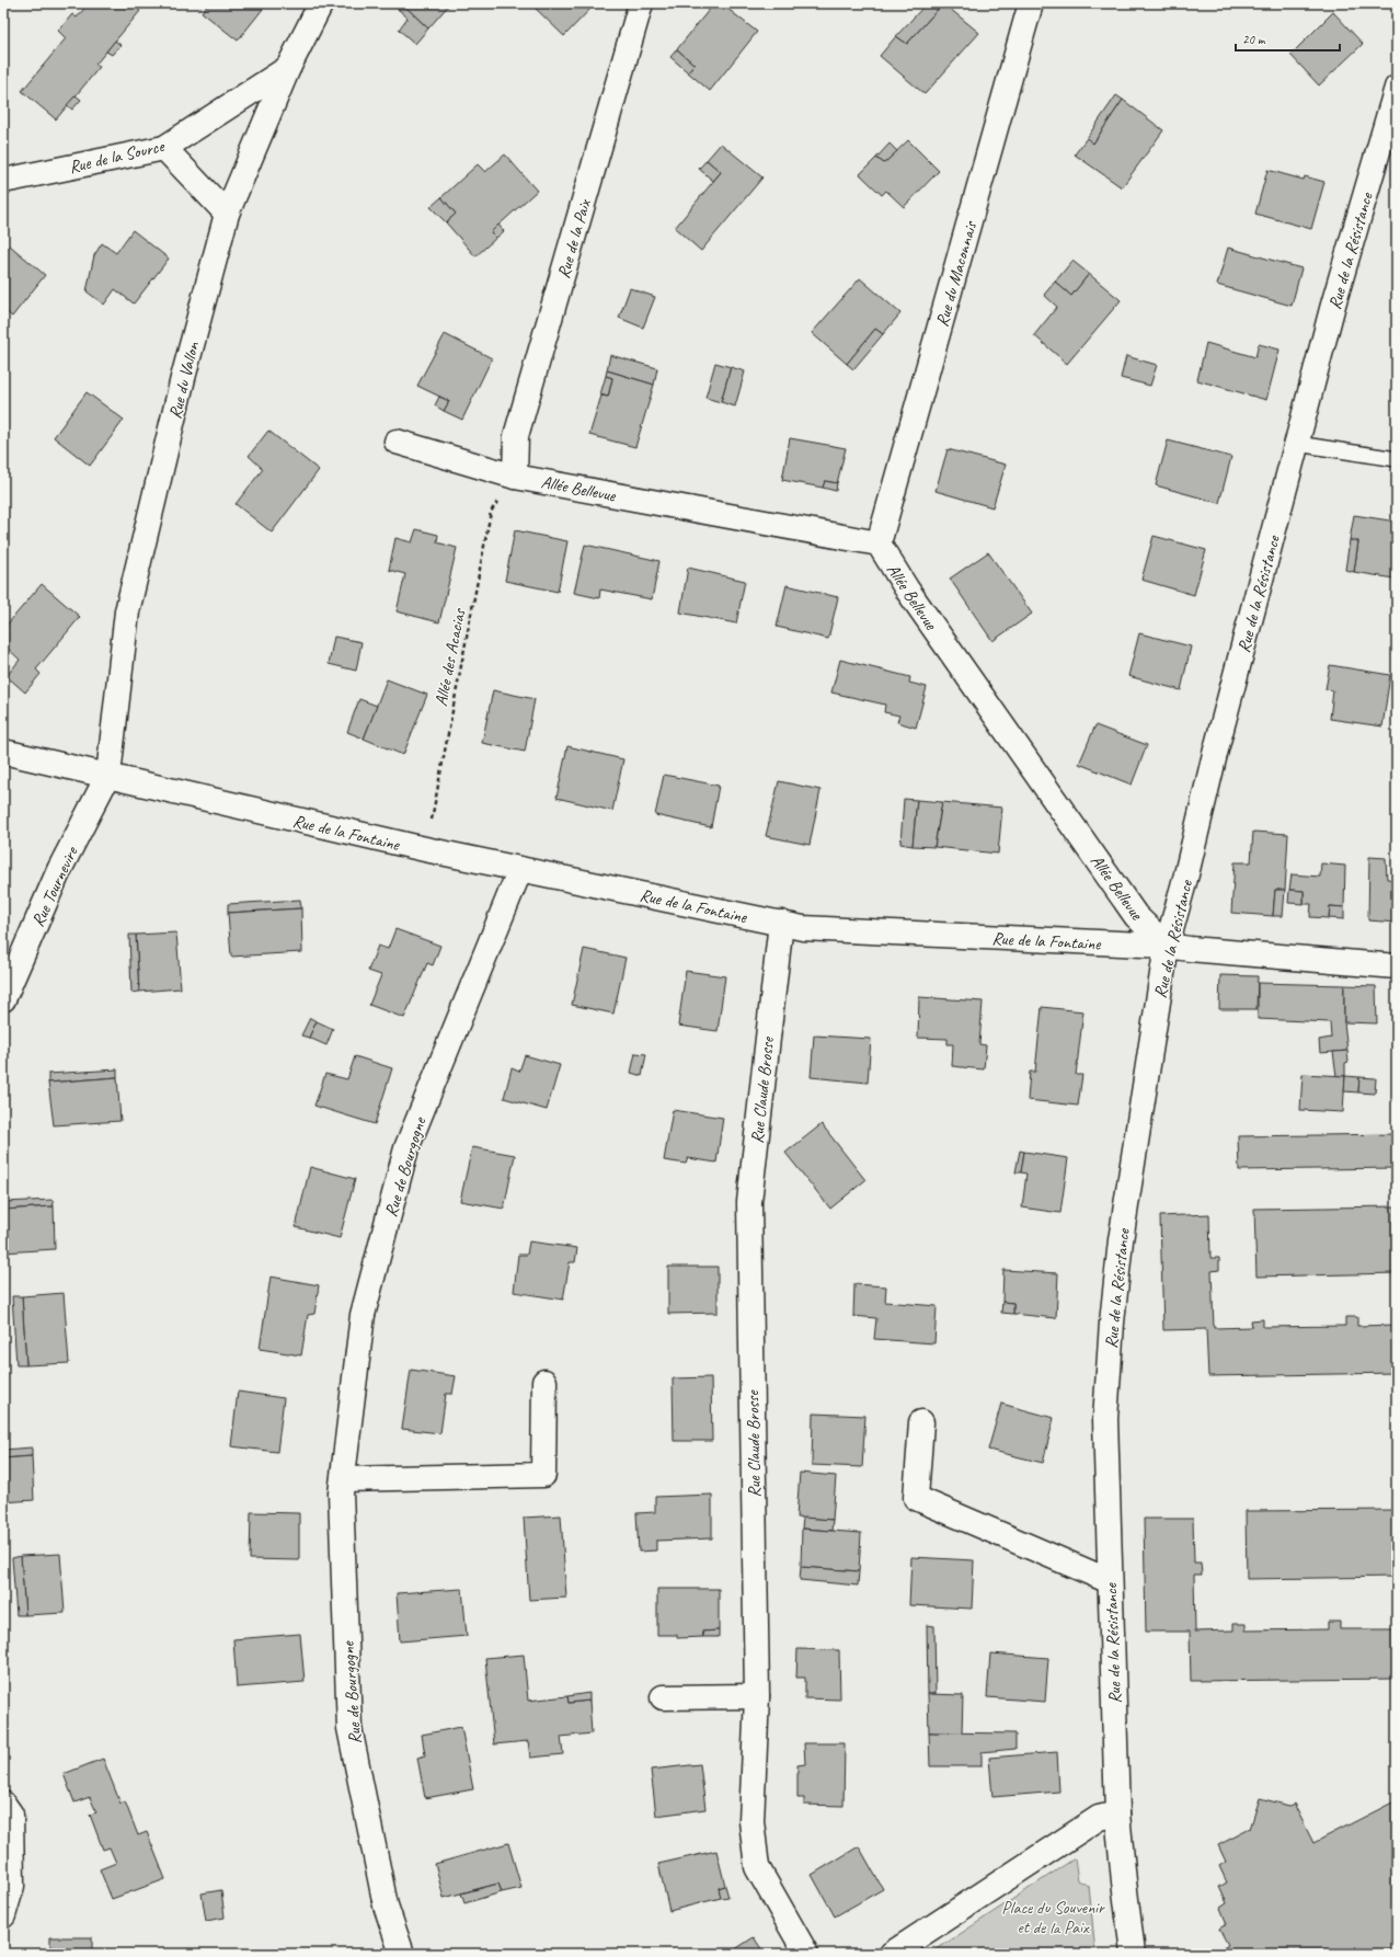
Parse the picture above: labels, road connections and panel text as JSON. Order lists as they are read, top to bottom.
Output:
{
  "streets": {
    "street": [
      "Rue de la Source",
      "Rue de la Paix",
      "Rue de la Résistance",
      "Rue du Maconnais",
      "Rue du Vallon",
      "Allée Bellevue",
      "Rue de la Fontaine",
      "Rue Tournevire",
      "Rue Claude Brosse",
      "Rue de Bourgogne"
    ],
    "path": ["Allée des Acacias"]
  },
  "crossings": [
    ["Rue de la Source", "Rue du Vallon"],
    ["Rue de la Paix", "Allée Bellevue"],
    ["Rue de la Paix", "Allée des Acacias"],
    ["Rue de la Résistance", "Allée Bellevue"],
    ["Rue de la Résistance", "Rue de la Fontaine"],
    ["Rue du Maconnais", "Allée Bellevue"],
    ["Rue du Vallon", "Rue de la Fontaine"],
    ["Rue du Vallon", "Rue Tournevire"],
    ["Allée Bellevue", "Allée des Acacias"],
    ["Allée Bellevue", "Rue de la Fontaine"],
    ["Allée des Acacias", "Rue de la Fontaine"],
    ["Rue de la Fontaine", "Rue Tournevire"],
    ["Rue de la Fontaine", "Rue Claude Brosse"],
    ["Rue de la Fontaine", "Rue de Bourgogne"]
  ],
  "parks": ["Place du Souvenir et de la Paix"],
  "scale_bar": "20 m"
}
